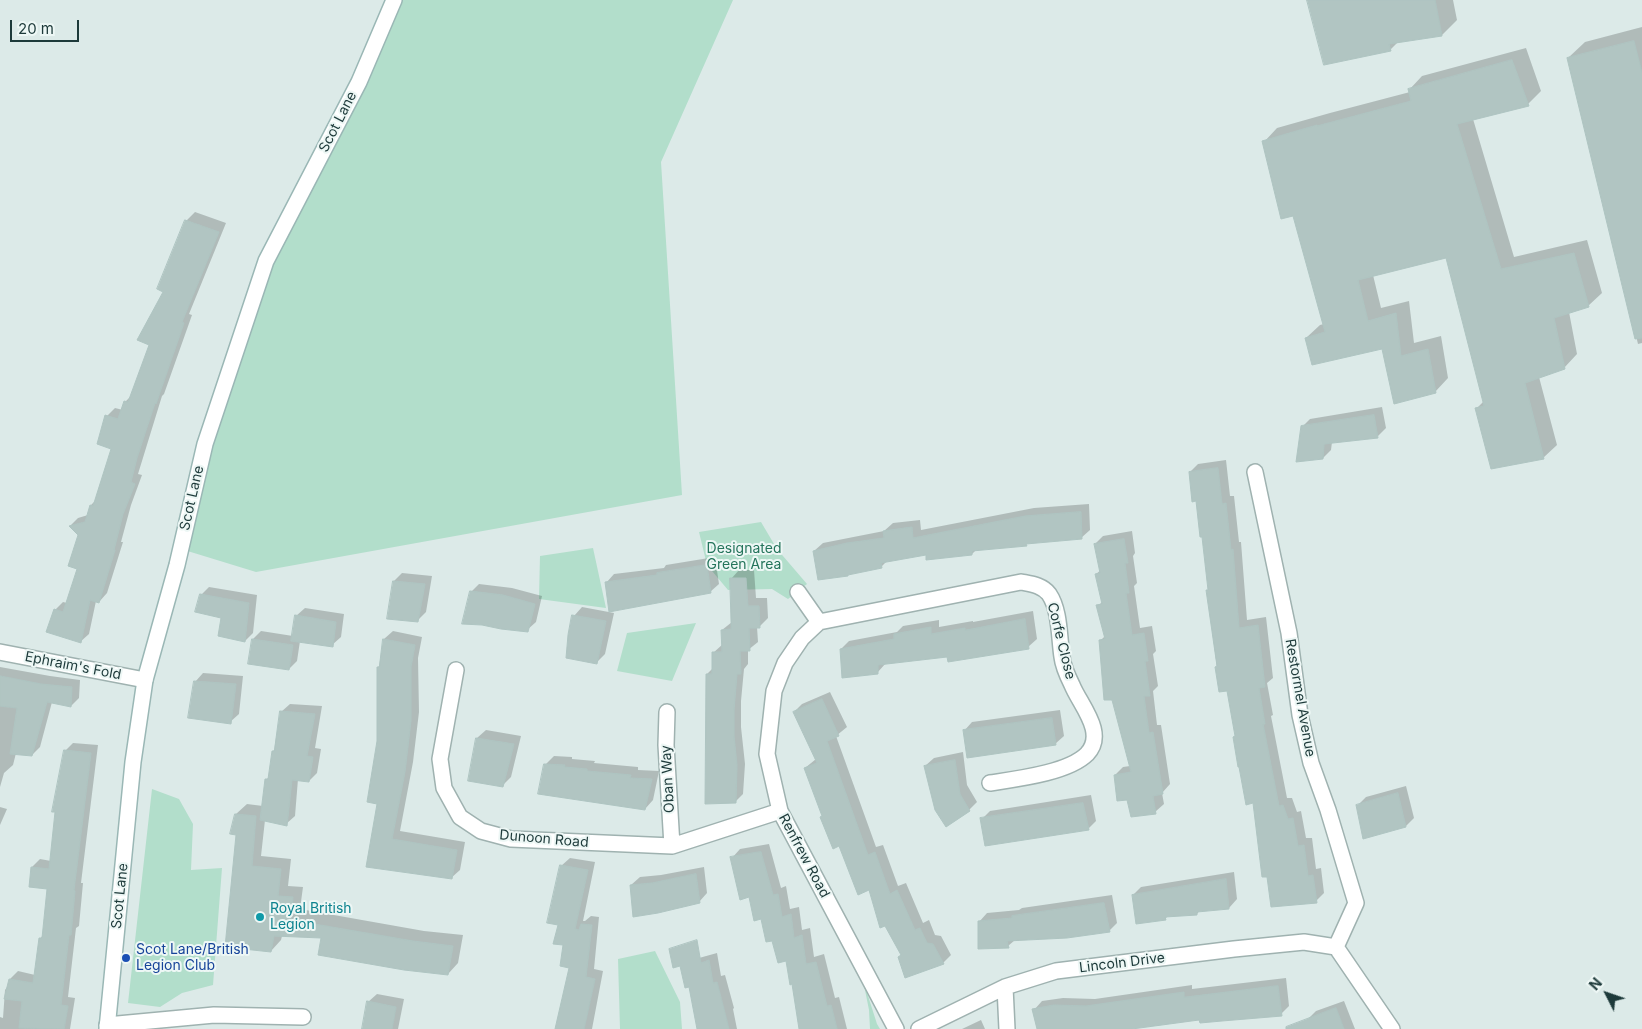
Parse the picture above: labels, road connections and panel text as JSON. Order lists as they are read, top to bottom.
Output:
{
  "streets": {
    "street": [
      "Scot Lane",
      "Corfe Close",
      "Ephraim's Fold",
      "Restormel Avenue",
      "Oban Way",
      "Dunoon Road",
      "Renfrew Road",
      "Lincoln Drive"
    ]
  },
  "crossings": [
    ["Scot Lane", "Ephraim's Fold"],
    ["Corfe Close", "Renfrew Road"],
    ["Restormel Avenue", "Lincoln Drive"],
    ["Oban Way", "Dunoon Road"],
    ["Dunoon Road", "Renfrew Road"]
  ],
  "parks": ["Designated Green Area"],
  "places": ["Royal British Legion", "Scot Lane/British Legion Club"],
  "scale_bar": "20 m",
  "north": "top left"
}
